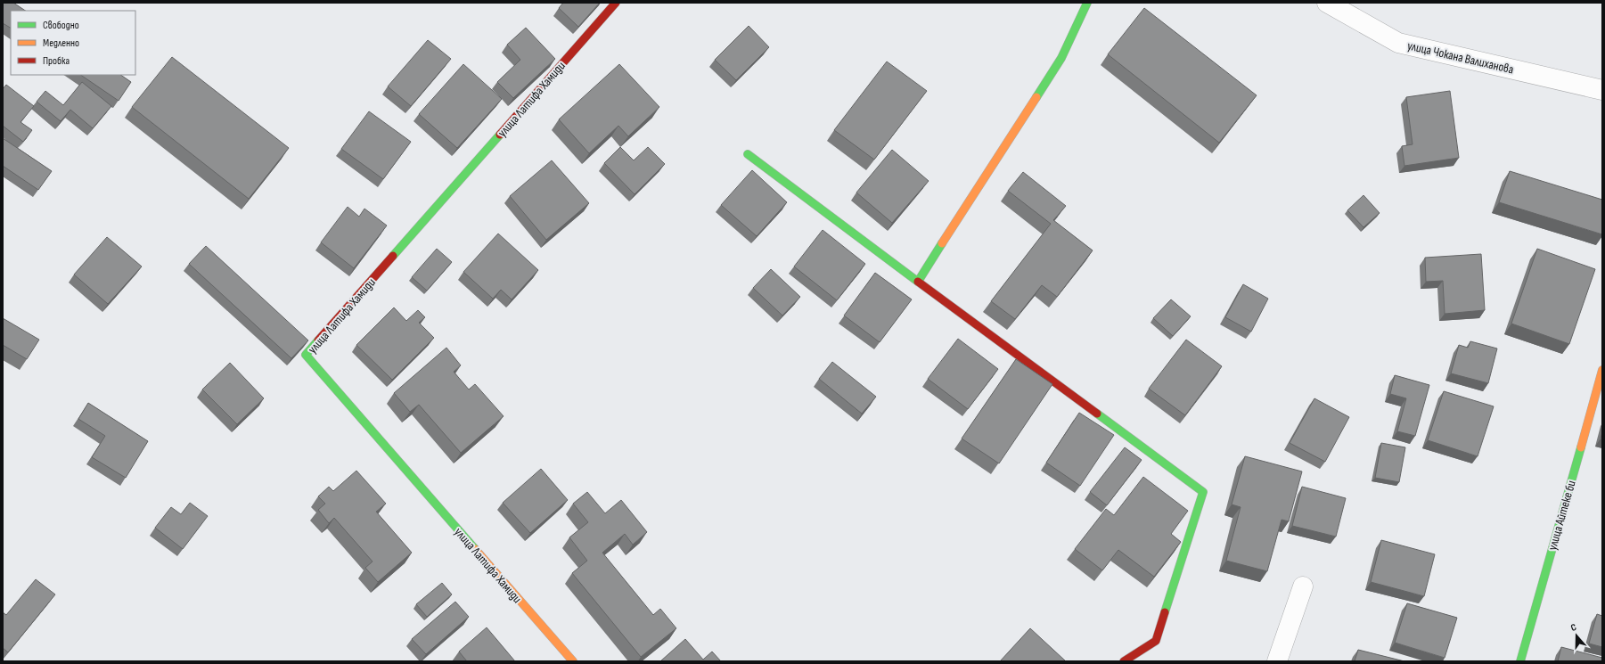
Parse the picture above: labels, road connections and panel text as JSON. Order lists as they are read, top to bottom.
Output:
{
  "streets": {
    "street": ["улица Чокана Валиханова", "улица Латифа Хамиди", "улица Айтеке би"]
  },
  "legend": ["Свободно", "Медленно", "Пробка"],
  "north": "top"
}
